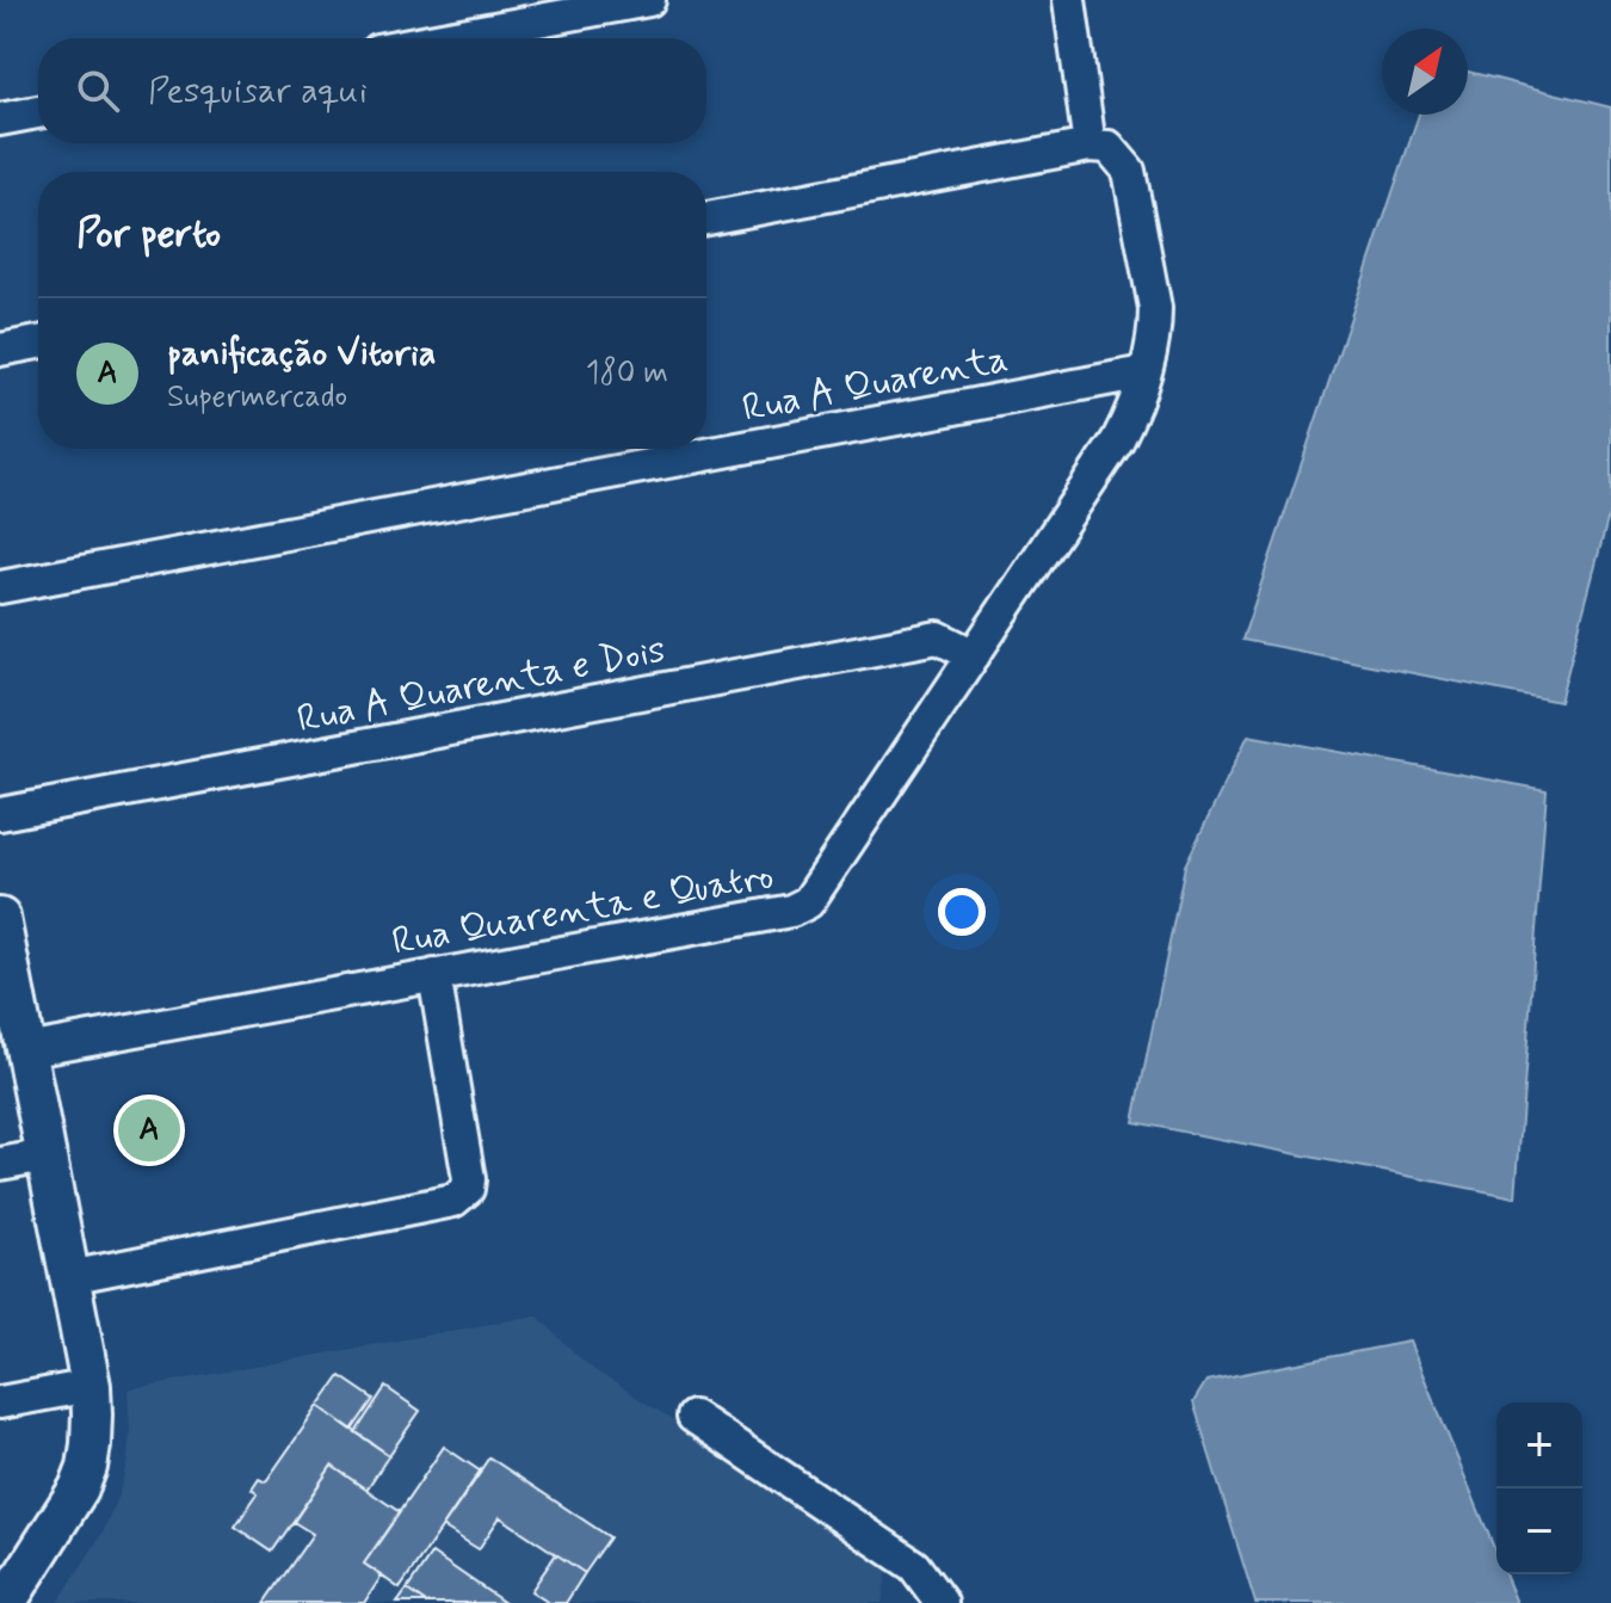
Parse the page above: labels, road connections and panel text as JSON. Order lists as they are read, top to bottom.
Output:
{
  "streets": {
    "street": ["Rua A Quarenta", "Rua A Quarenta e Dois", "Rua Quarenta e Quatro"]
  },
  "crossings": [
    ["Rua A Quarenta", "Rua Quarenta e Quatro"],
    ["Rua A Quarenta e Dois", "Rua Quarenta e Quatro"]
  ],
  "north": "top right",
  "page": {
    "search": "Pesquisar aqui",
    "heading": "Por perto",
    "list": [
      {
        "mark": "A",
        "name": "panificação Vitoria",
        "note": "Supermercado",
        "value": "180 m"
      }
    ],
    "pins": "A",
    "map_buttons": ["+", "−"]
  }
}
